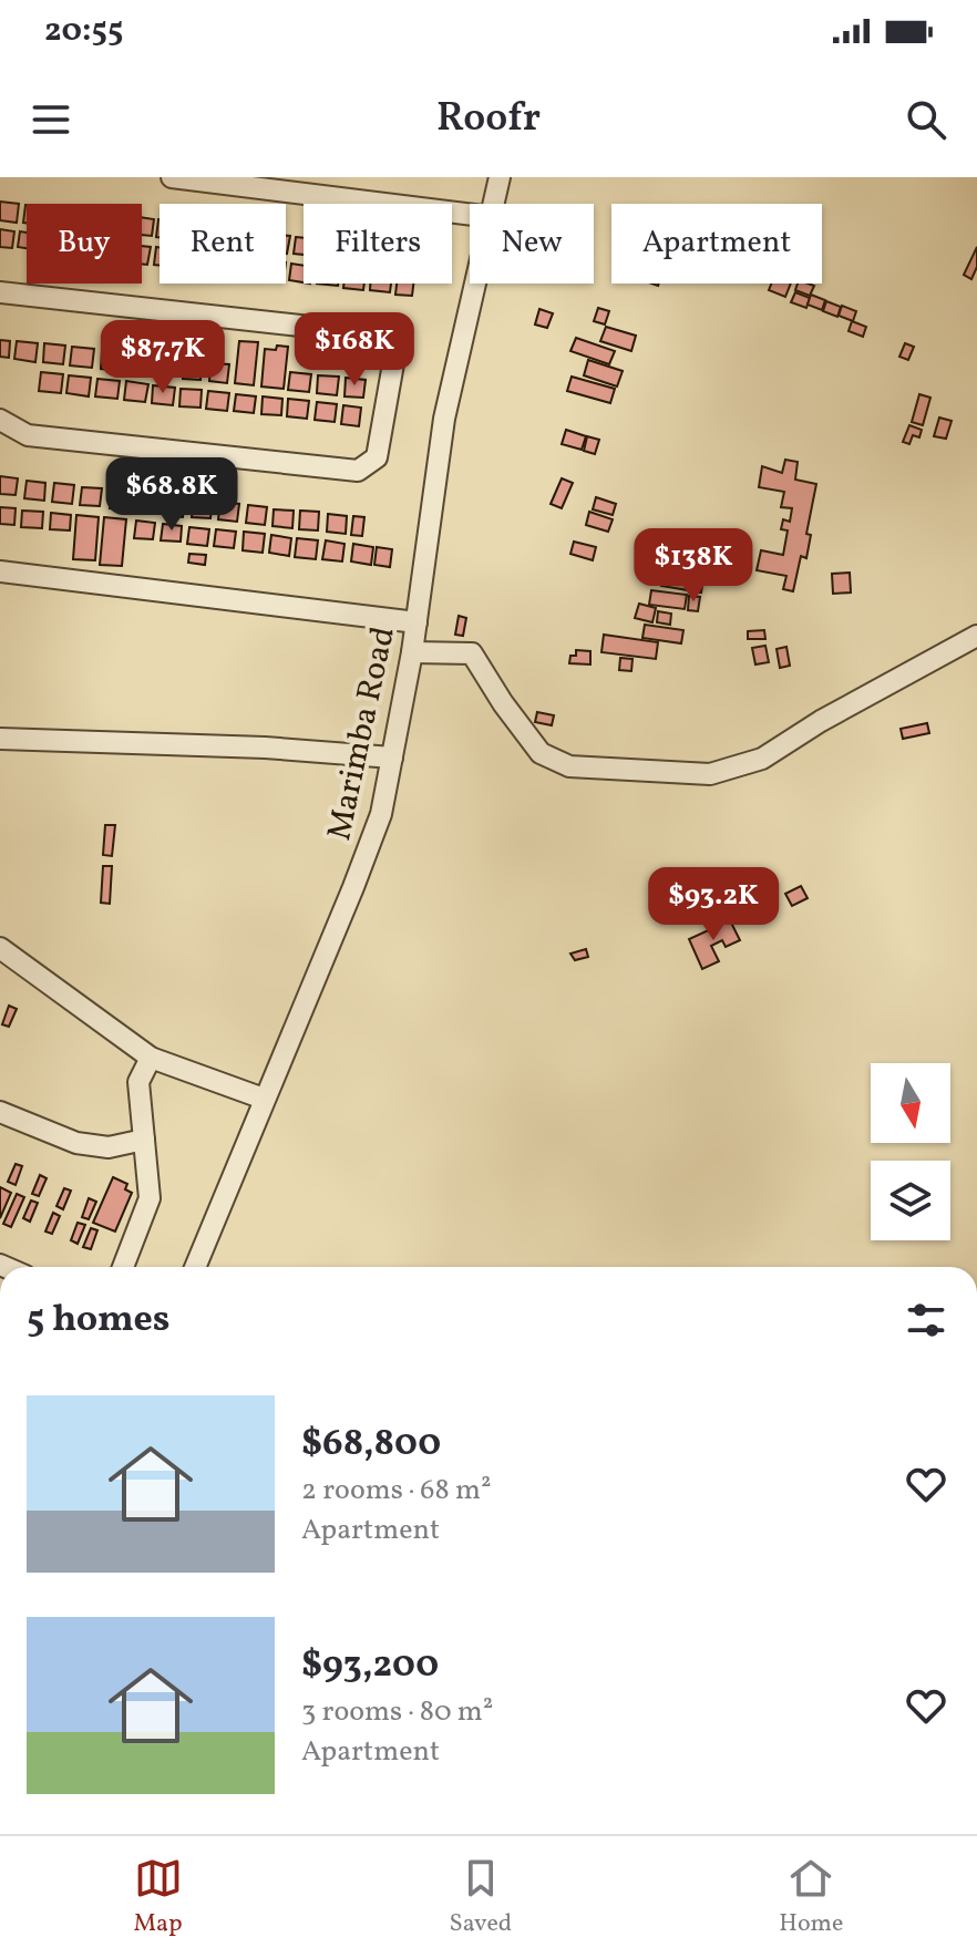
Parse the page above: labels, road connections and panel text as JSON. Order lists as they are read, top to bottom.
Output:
{
  "streets": {
    "street": ["Marimba Road"]
  },
  "north": "bottom",
  "page": {
    "status": "20:55",
    "header": "Roofr",
    "chip": [
      "Buy",
      "Rent",
      "Filters",
      "New",
      "Apartment"
    ],
    "price": [
      "$168K",
      "$87.7K",
      "$68.8K",
      "$138K",
      "$93.2K"
    ],
    "heading": "5 homes",
    "list": [
      {
        "name": "$68,800",
        "note": "2 rooms · 68 m² · Apartment"
      },
      {
        "name": "$93,200",
        "note": "3 rooms · 80 m² · Apartment"
      }
    ],
    "tabs": ["Map", "Saved", "Home"]
  }
}
